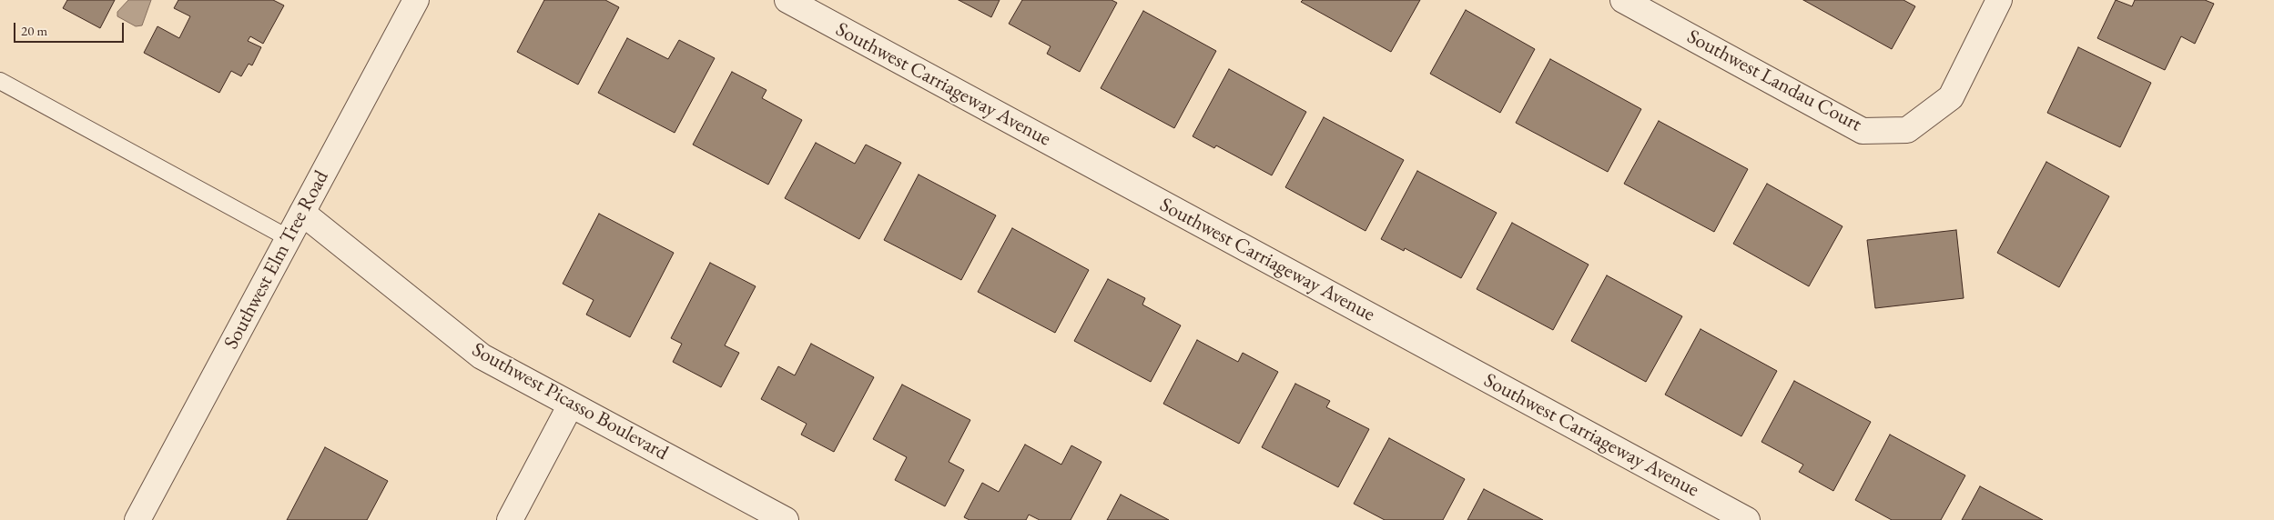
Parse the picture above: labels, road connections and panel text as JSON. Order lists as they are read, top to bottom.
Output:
{
  "streets": {
    "street": [
      "Southwest Landau Court",
      "Southwest Carriageway Avenue",
      "Southwest Elm Tree Road",
      "Southwest Picasso Boulevard"
    ]
  },
  "crossings": [
    ["Southwest Elm Tree Road", "Southwest Picasso Boulevard"]
  ],
  "scale_bar": "20 m"
}
